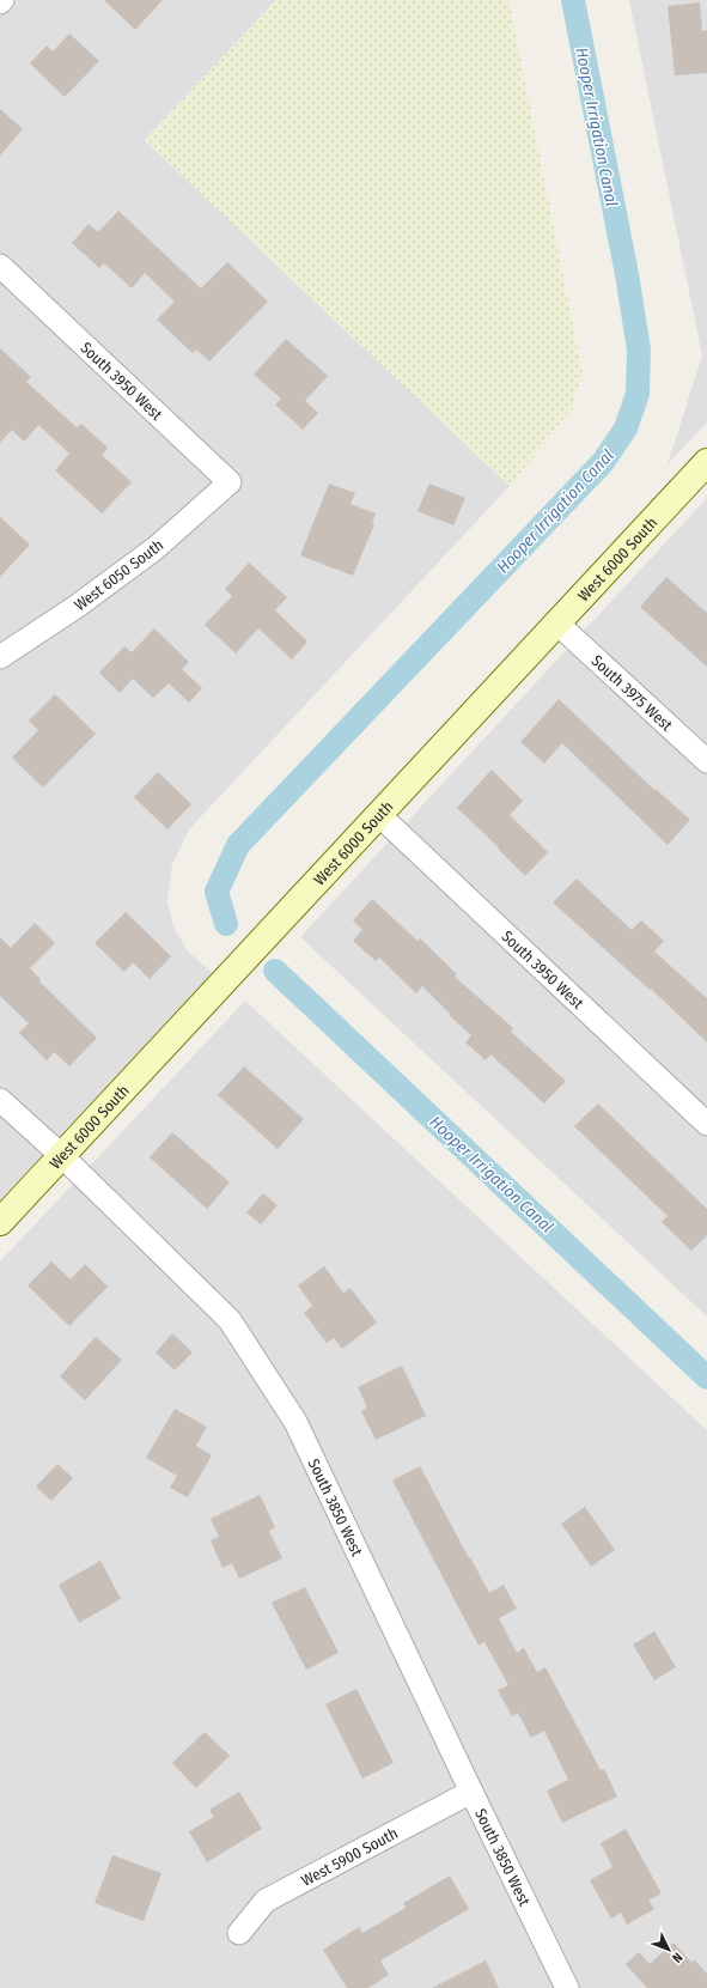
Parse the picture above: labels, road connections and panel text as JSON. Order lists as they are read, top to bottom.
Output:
{
  "streets": {
    "street": [
      "South 3950 West",
      "West 6000 South",
      "West 6050 South",
      "South 3975 West",
      "South 3850 West",
      "West 5900 South"
    ]
  },
  "crossings": [
    ["South 3950 West", "West 6000 South"],
    ["South 3950 West", "West 6050 South"],
    ["West 6000 South", "South 3975 West"],
    ["West 6000 South", "South 3850 West"],
    ["South 3850 West", "West 5900 South"]
  ],
  "water": ["Hooper Irrigation Canal"],
  "north": "bottom right"
}
